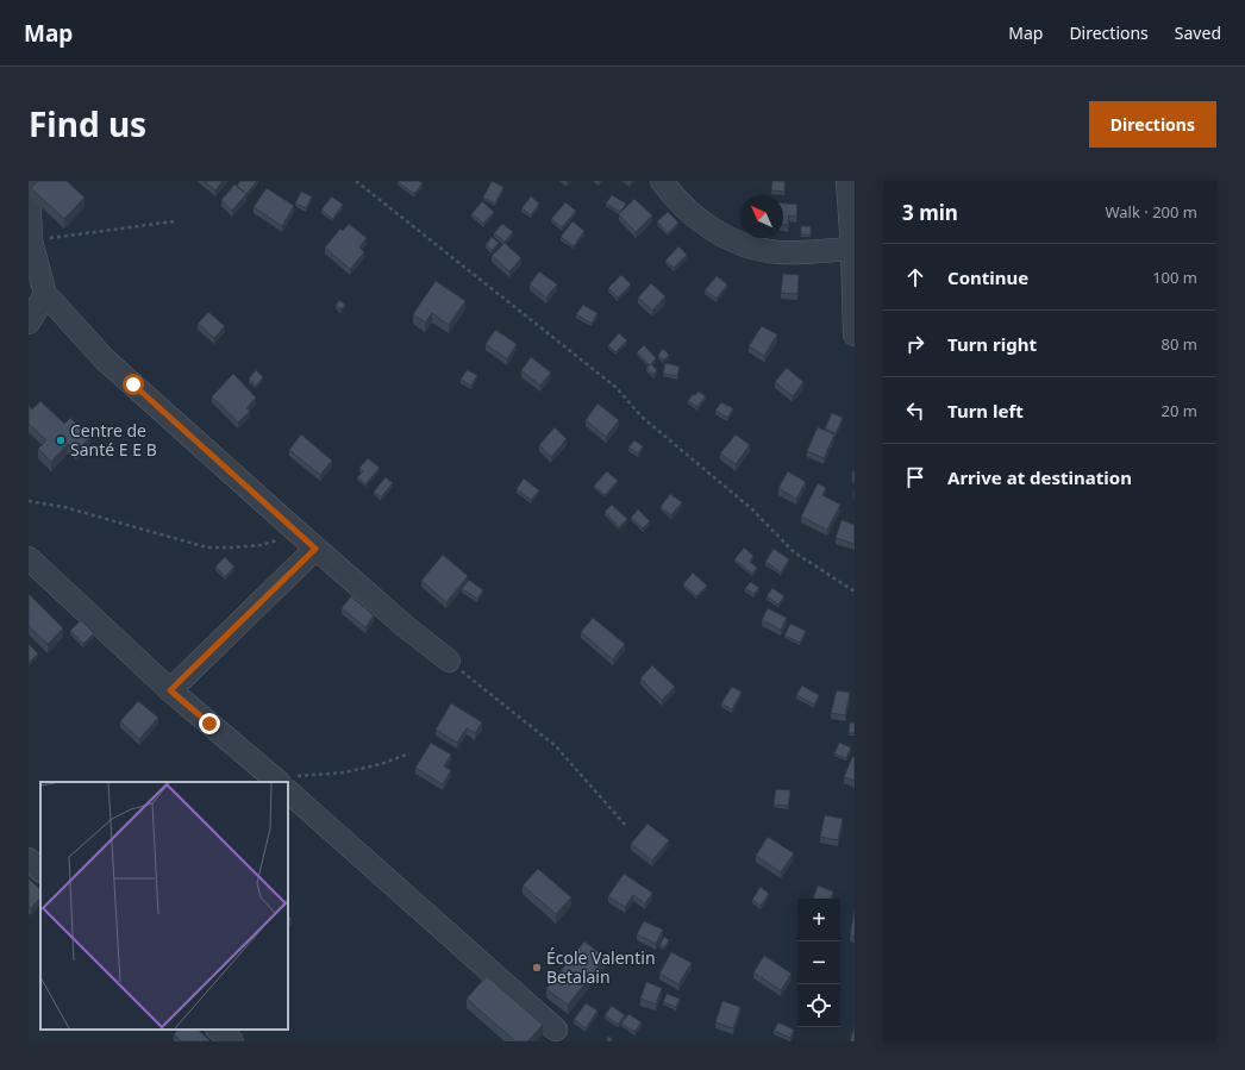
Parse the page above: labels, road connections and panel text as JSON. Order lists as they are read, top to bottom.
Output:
{
  "places": ["Centre de Santé E E B", "École Valentin Betalain"],
  "north": "top left",
  "page": {
    "header": "Map",
    "nav": ["Map", "Directions", "Saved"],
    "title": "Find us",
    "buttons": "Directions",
    "heading": ["3 min", "Walk · 200 m"],
    "list": [
      ["Continue", "100 m"],
      ["Turn right", "80 m"],
      ["Turn left", "20 m"],
      "Arrive at destination"
    ],
    "map_buttons": ["+", "−"]
  }
}
